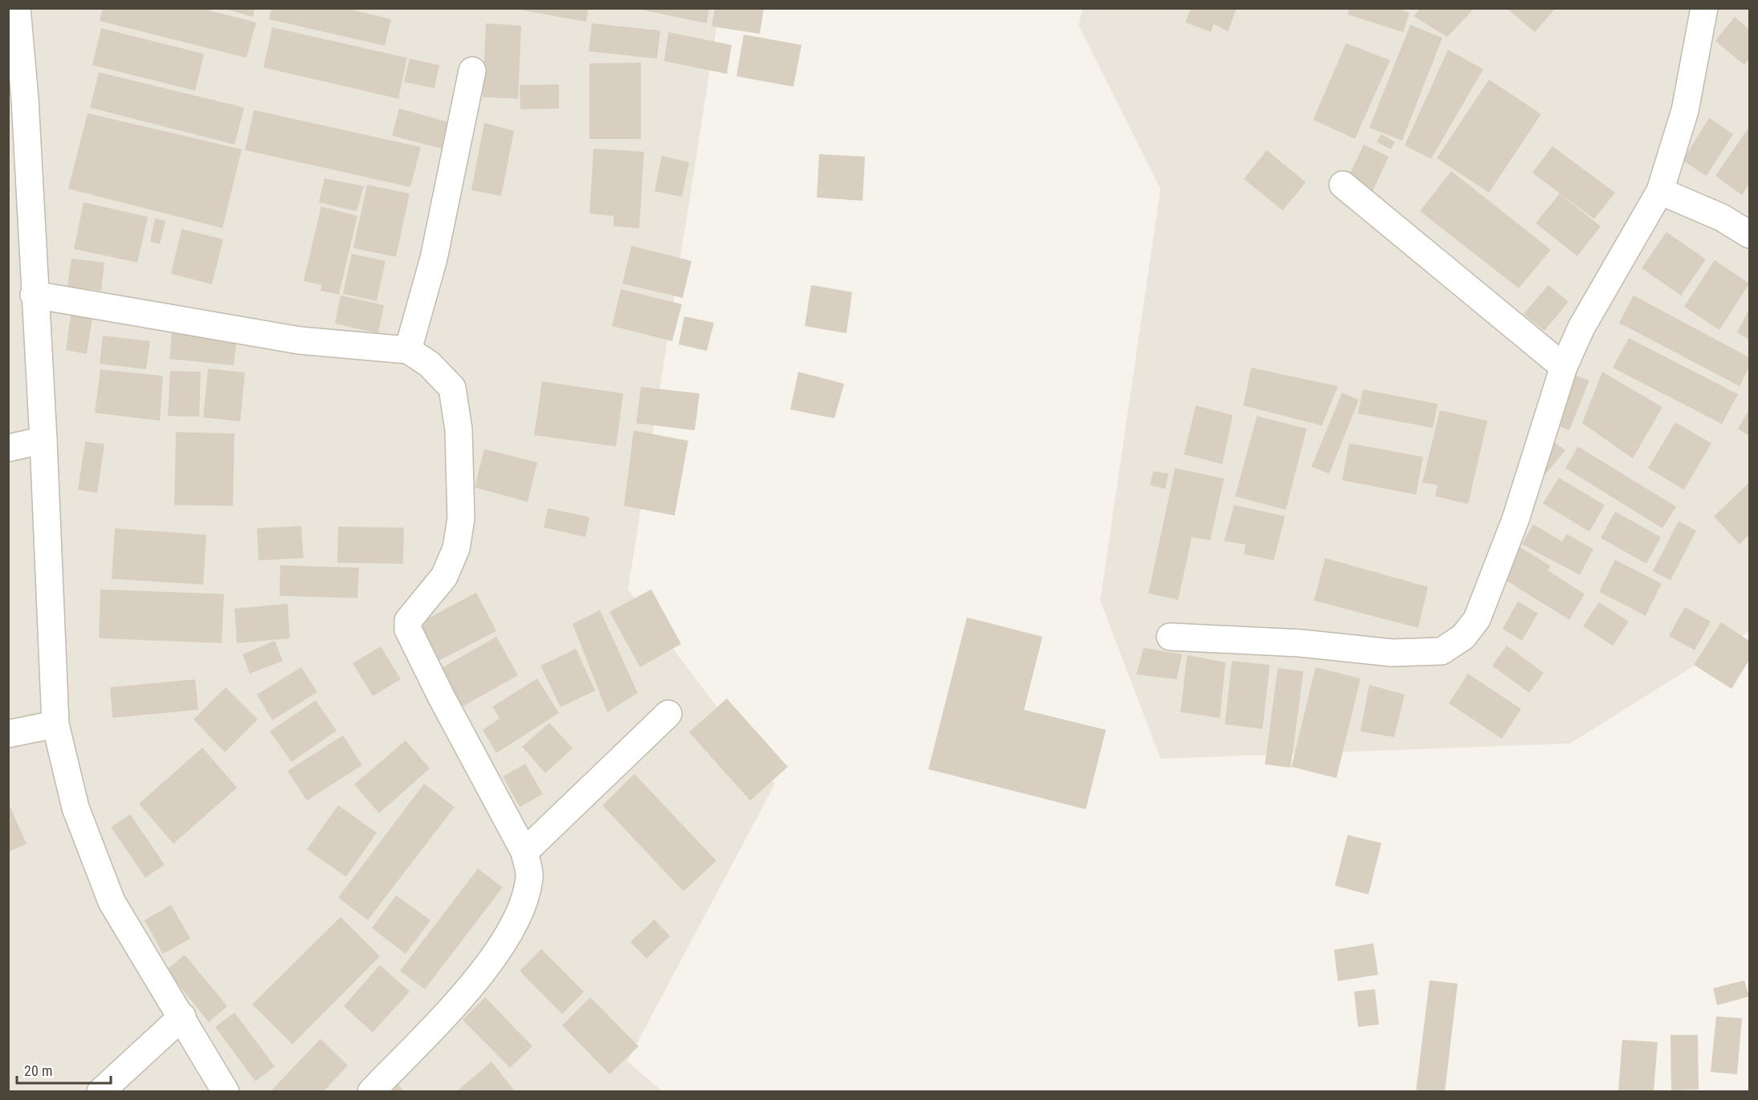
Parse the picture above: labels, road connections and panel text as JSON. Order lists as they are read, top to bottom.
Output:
{
  "scale_bar": "20 m"
}
